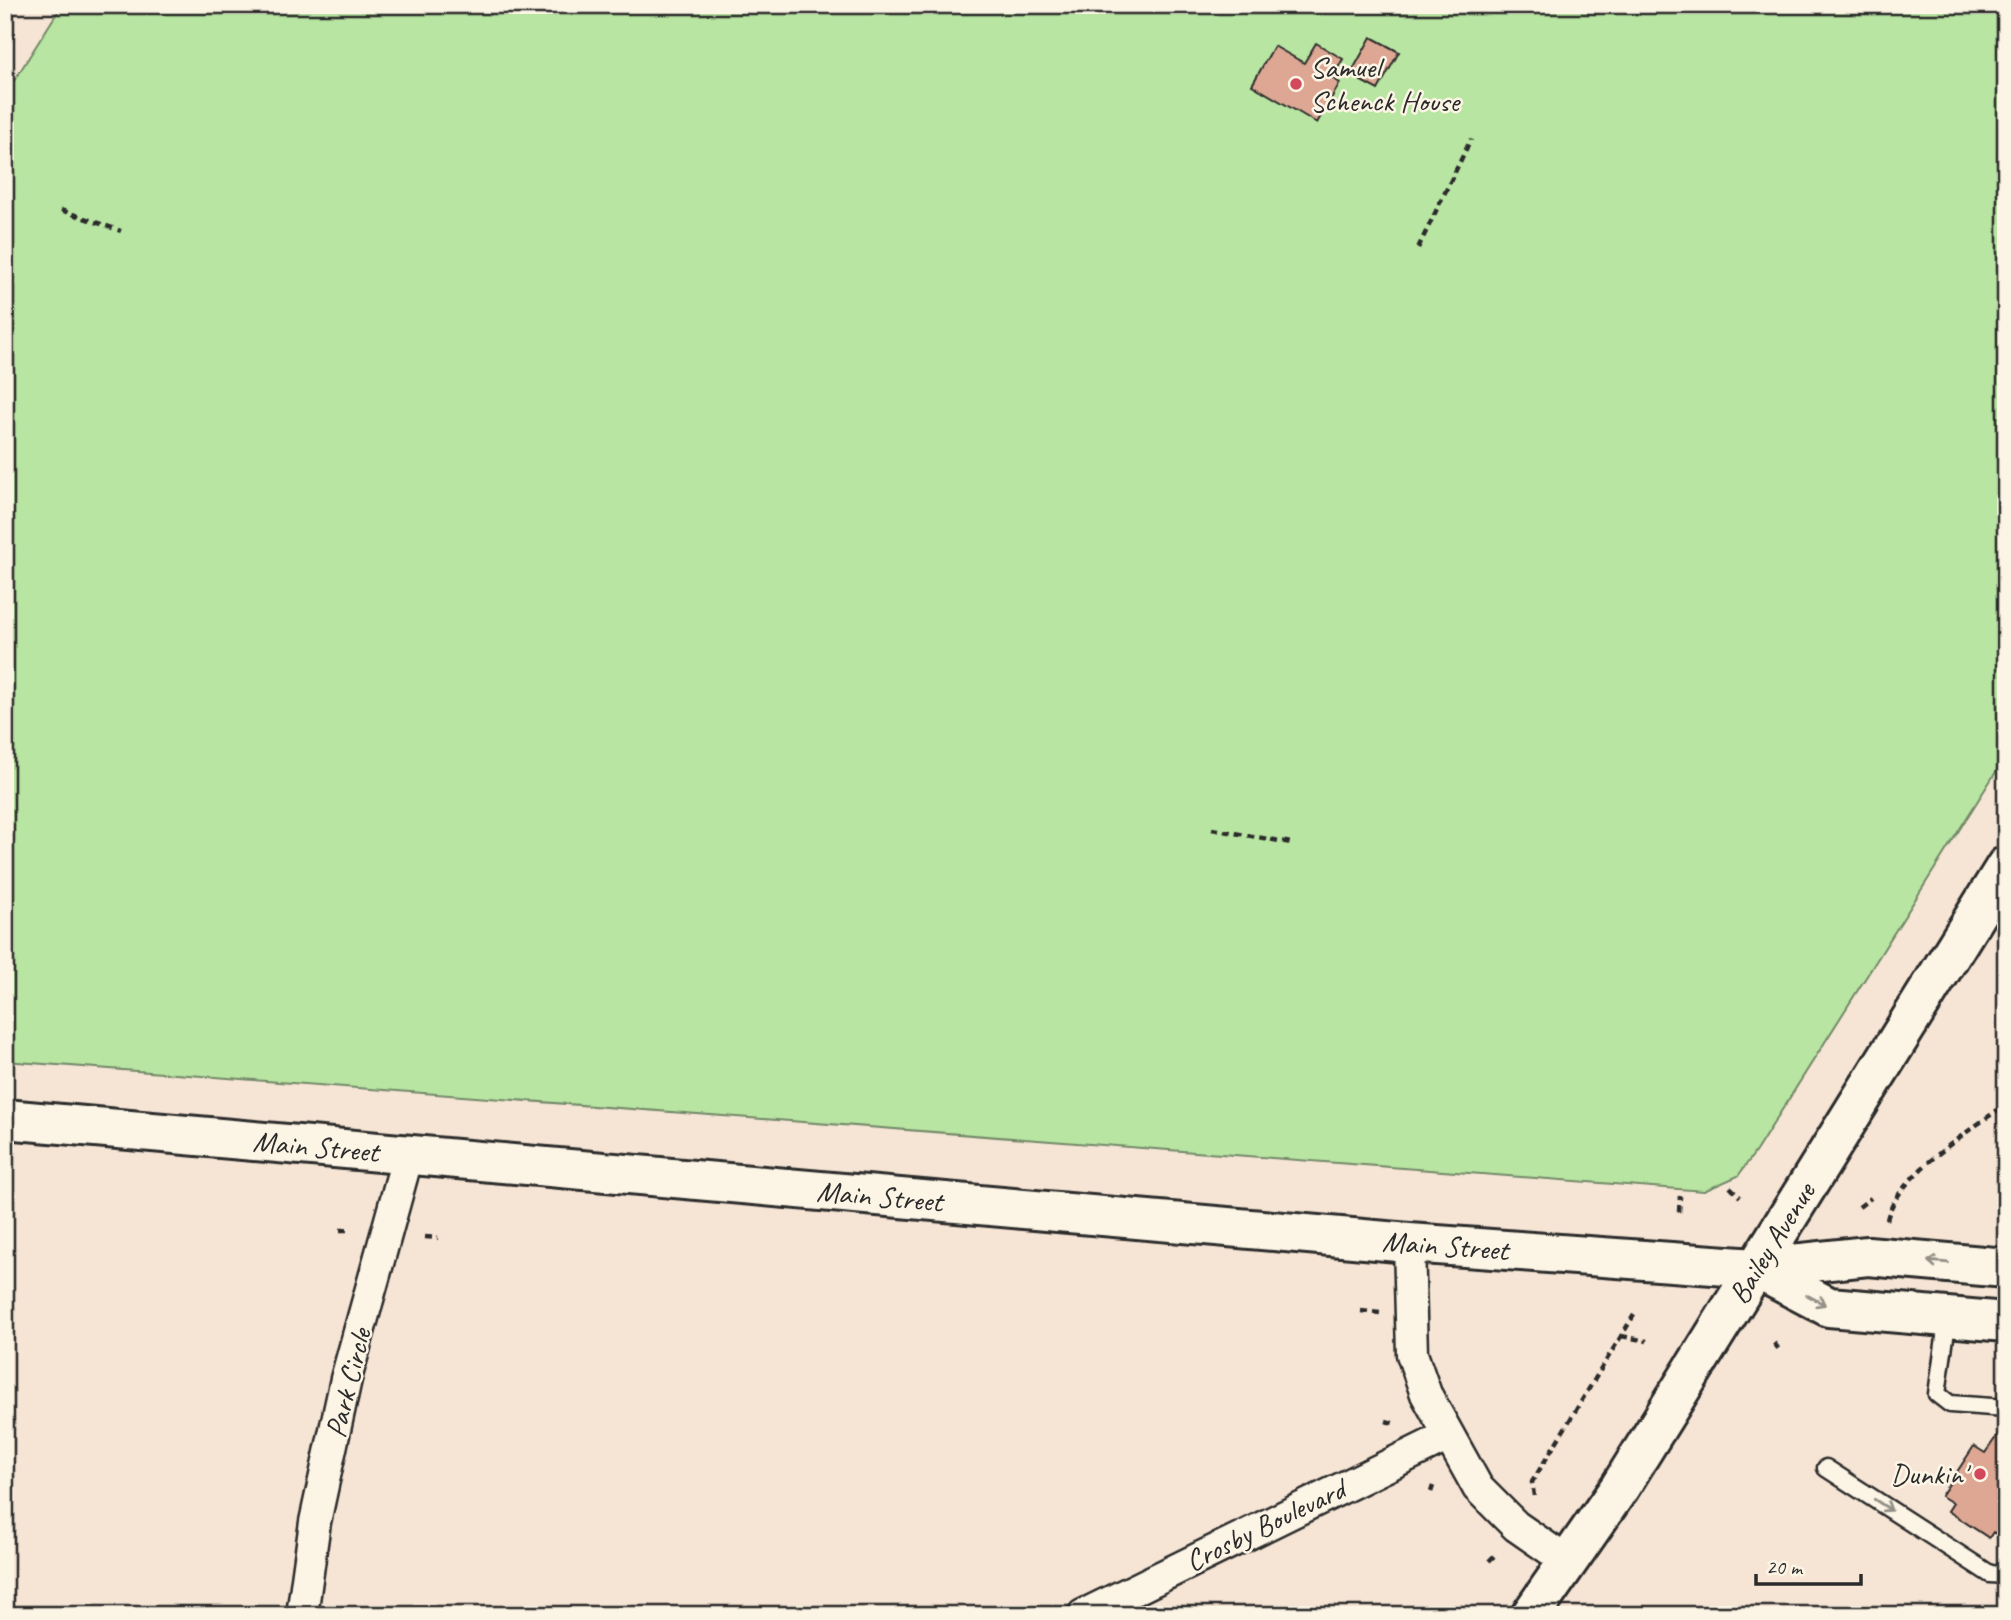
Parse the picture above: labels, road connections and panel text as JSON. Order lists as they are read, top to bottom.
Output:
{
  "streets": {
    "main road": ["Main Street", "Bailey Avenue"],
    "street": ["Park Circle", "Crosby Boulevard"]
  },
  "crossings": [
    ["Main Street", "Bailey Avenue"],
    ["Main Street", "Park Circle"]
  ],
  "places": ["Samuel Schenck House", "Dunkin'"],
  "scale_bar": "20 m"
}
